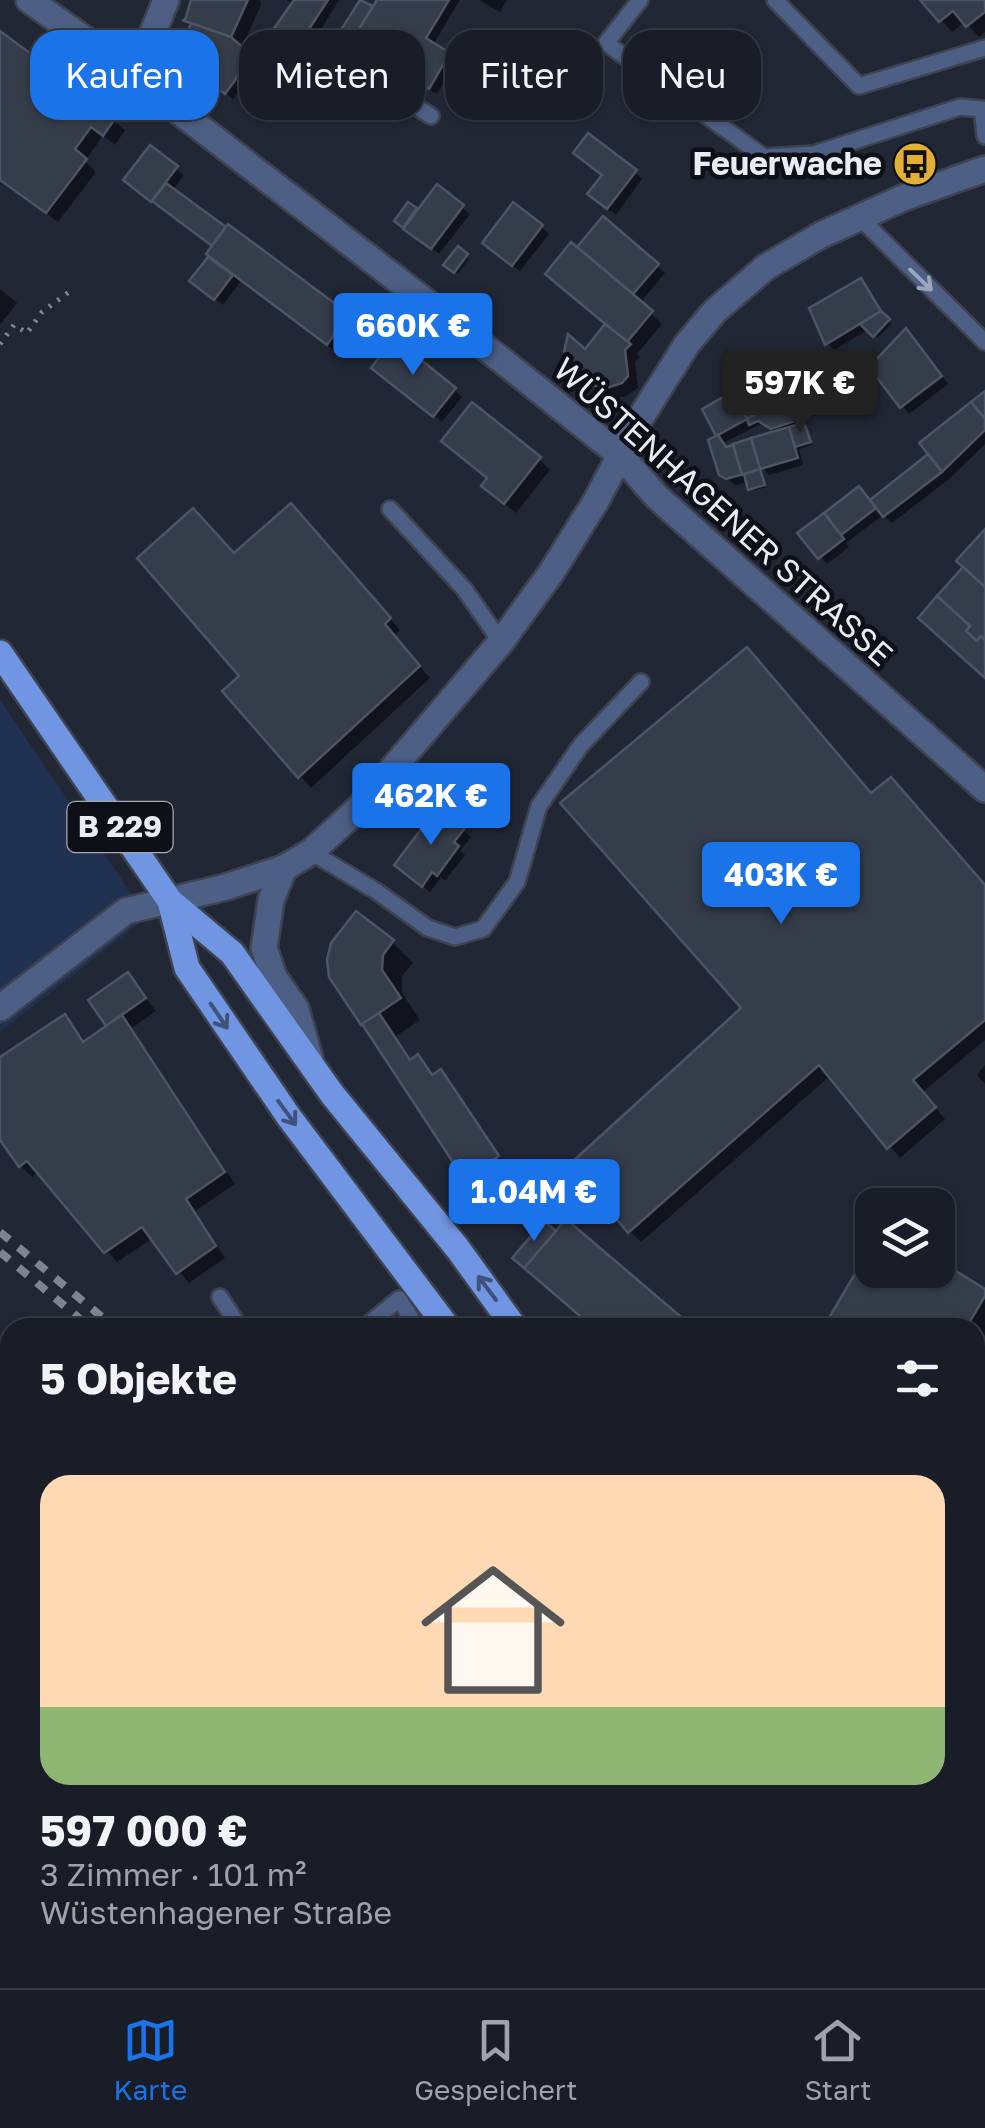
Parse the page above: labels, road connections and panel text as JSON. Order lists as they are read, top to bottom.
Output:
{
  "streets": {
    "main road": ["B 229"],
    "street": ["WÜSTENHAGENER STRASSE"]
  },
  "places": {
    "bus stop": ["Feuerwache"]
  },
  "page": {
    "chip": [
      "Kaufen",
      "Mieten",
      "Filter",
      "Neu"
    ],
    "price": [
      "660K €",
      "597K €",
      "462K €",
      "403K €",
      "1.04M €"
    ],
    "heading": "5 Objekte",
    "list": [
      {
        "name": "597 000 €",
        "note": "3 Zimmer · 101 m² · Wüstenhagener Straße"
      }
    ],
    "tabs": ["Karte", "Gespeichert", "Start"]
  }
}
